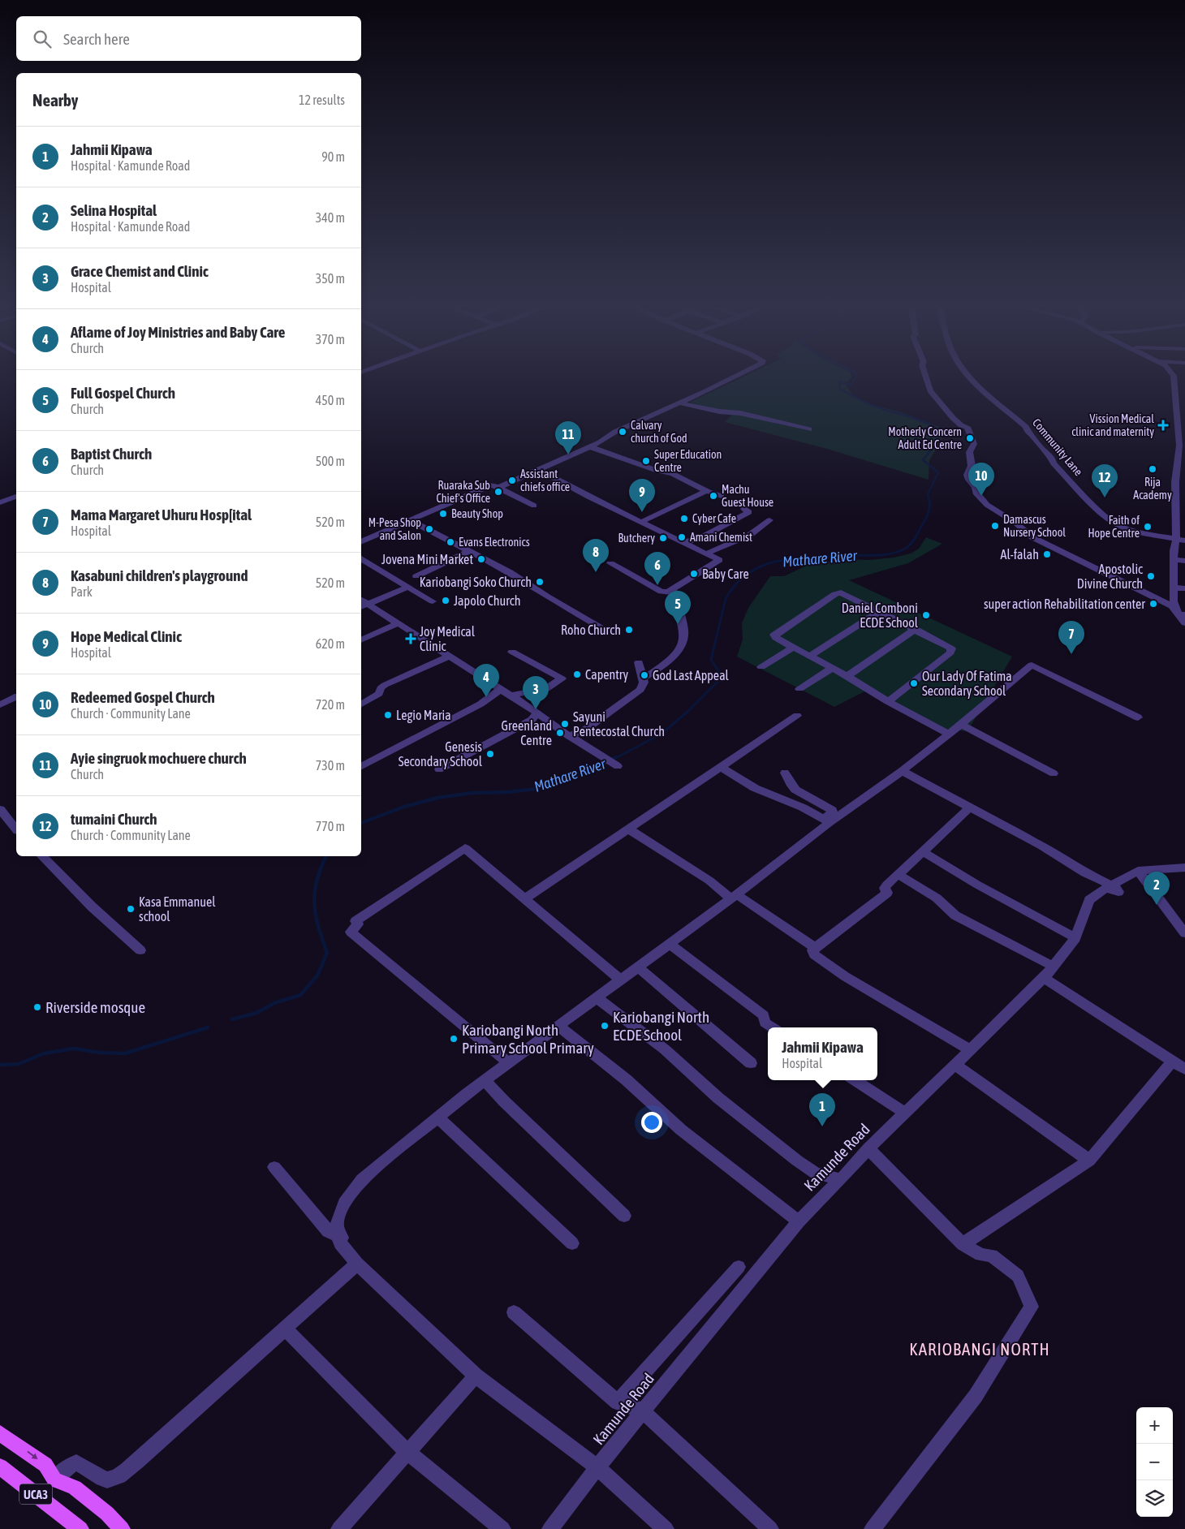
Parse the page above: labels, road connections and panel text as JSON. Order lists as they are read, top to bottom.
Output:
{
  "streets": {
    "main road": ["UCA3"],
    "street": ["Community Lane", "Kamunde Road"]
  },
  "districts": ["KARIOBANGI NORTH"],
  "water": ["Mathare River"],
  "places": {
    "health": ["Vission Medical clinic and maternity", "Joy Medical Clinic"],
    "other": [
      "Calvary church of God",
      "Motherly Concern Adult Ed Centre",
      "Super Education Centre",
      "Rija Academy",
      "Assistant chiefs office",
      "Ruaraka Sub Chief's Office",
      "Machu Guest House",
      "Beauty Shop",
      "Cyber Cafe",
      "Damascus Nursery School",
      "Faith of Hope Centre",
      "M-Pesa Shop and Salon",
      "Amani Chemist",
      "Butchery",
      "Evans Electronics",
      "Al-falah",
      "Jovena Mini Market",
      "Baby Care",
      "Apostolic Divine Church",
      "Kariobangi Soko Church",
      "Japolo Church",
      "super action Rehabilitation center",
      "Daniel Comboni ECDE School",
      "Roho Church",
      "Capentry",
      "God Last Appeal",
      "Our Lady Of Fatima Secondary School",
      "Legio Maria",
      "Sayuni Pentecostal Church",
      "Greenland Centre",
      "Genesis Secondary School",
      "Kasa Emmanuel school",
      "Riverside mosque",
      "Kariobangi North ECDE School",
      "Kariobangi North Primary School Primary"
    ]
  },
  "page": {
    "search": "Search here",
    "heading": ["Nearby", "12 results"],
    "list": [
      {
        "mark": "1",
        "name": "Jahmii Kipawa",
        "note": "Hospital · Kamunde Road",
        "value": "90 m"
      },
      {
        "mark": "2",
        "name": "Selina Hospital",
        "note": "Hospital · Kamunde Road",
        "value": "340 m"
      },
      {
        "mark": "3",
        "name": "Grace Chemist and Clinic",
        "note": "Hospital",
        "value": "350 m"
      },
      {
        "mark": "4",
        "name": "Aflame of Joy Ministries and Baby Care",
        "note": "Church",
        "value": "370 m"
      },
      {
        "mark": "5",
        "name": "Full Gospel Church",
        "note": "Church",
        "value": "450 m"
      },
      {
        "mark": "6",
        "name": "Baptist Church",
        "note": "Church",
        "value": "500 m"
      },
      {
        "mark": "7",
        "name": "Mama Margaret Uhuru Hosp[ital",
        "note": "Hospital",
        "value": "520 m"
      },
      {
        "mark": "8",
        "name": "Kasabuni children's playground",
        "note": "Park",
        "value": "520 m"
      },
      {
        "mark": "9",
        "name": "Hope Medical Clinic",
        "note": "Hospital",
        "value": "620 m"
      },
      {
        "mark": "10",
        "name": "Redeemed Gospel Church",
        "note": "Church · Community Lane",
        "value": "720 m"
      },
      {
        "mark": "11",
        "name": "Ayie singruok mochuere church",
        "note": "Church",
        "value": "730 m"
      },
      {
        "mark": "12",
        "name": "tumaini Church",
        "note": "Church · Community Lane",
        "value": "770 m"
      }
    ],
    "pins": [
      "11",
      "10",
      "12",
      "9",
      "8",
      "6",
      "5",
      "7",
      "4",
      "3",
      "2",
      "1"
    ],
    "popup": ["Jahmii Kipawa", "Hospital"],
    "map_buttons": ["+", "−"]
  }
}
